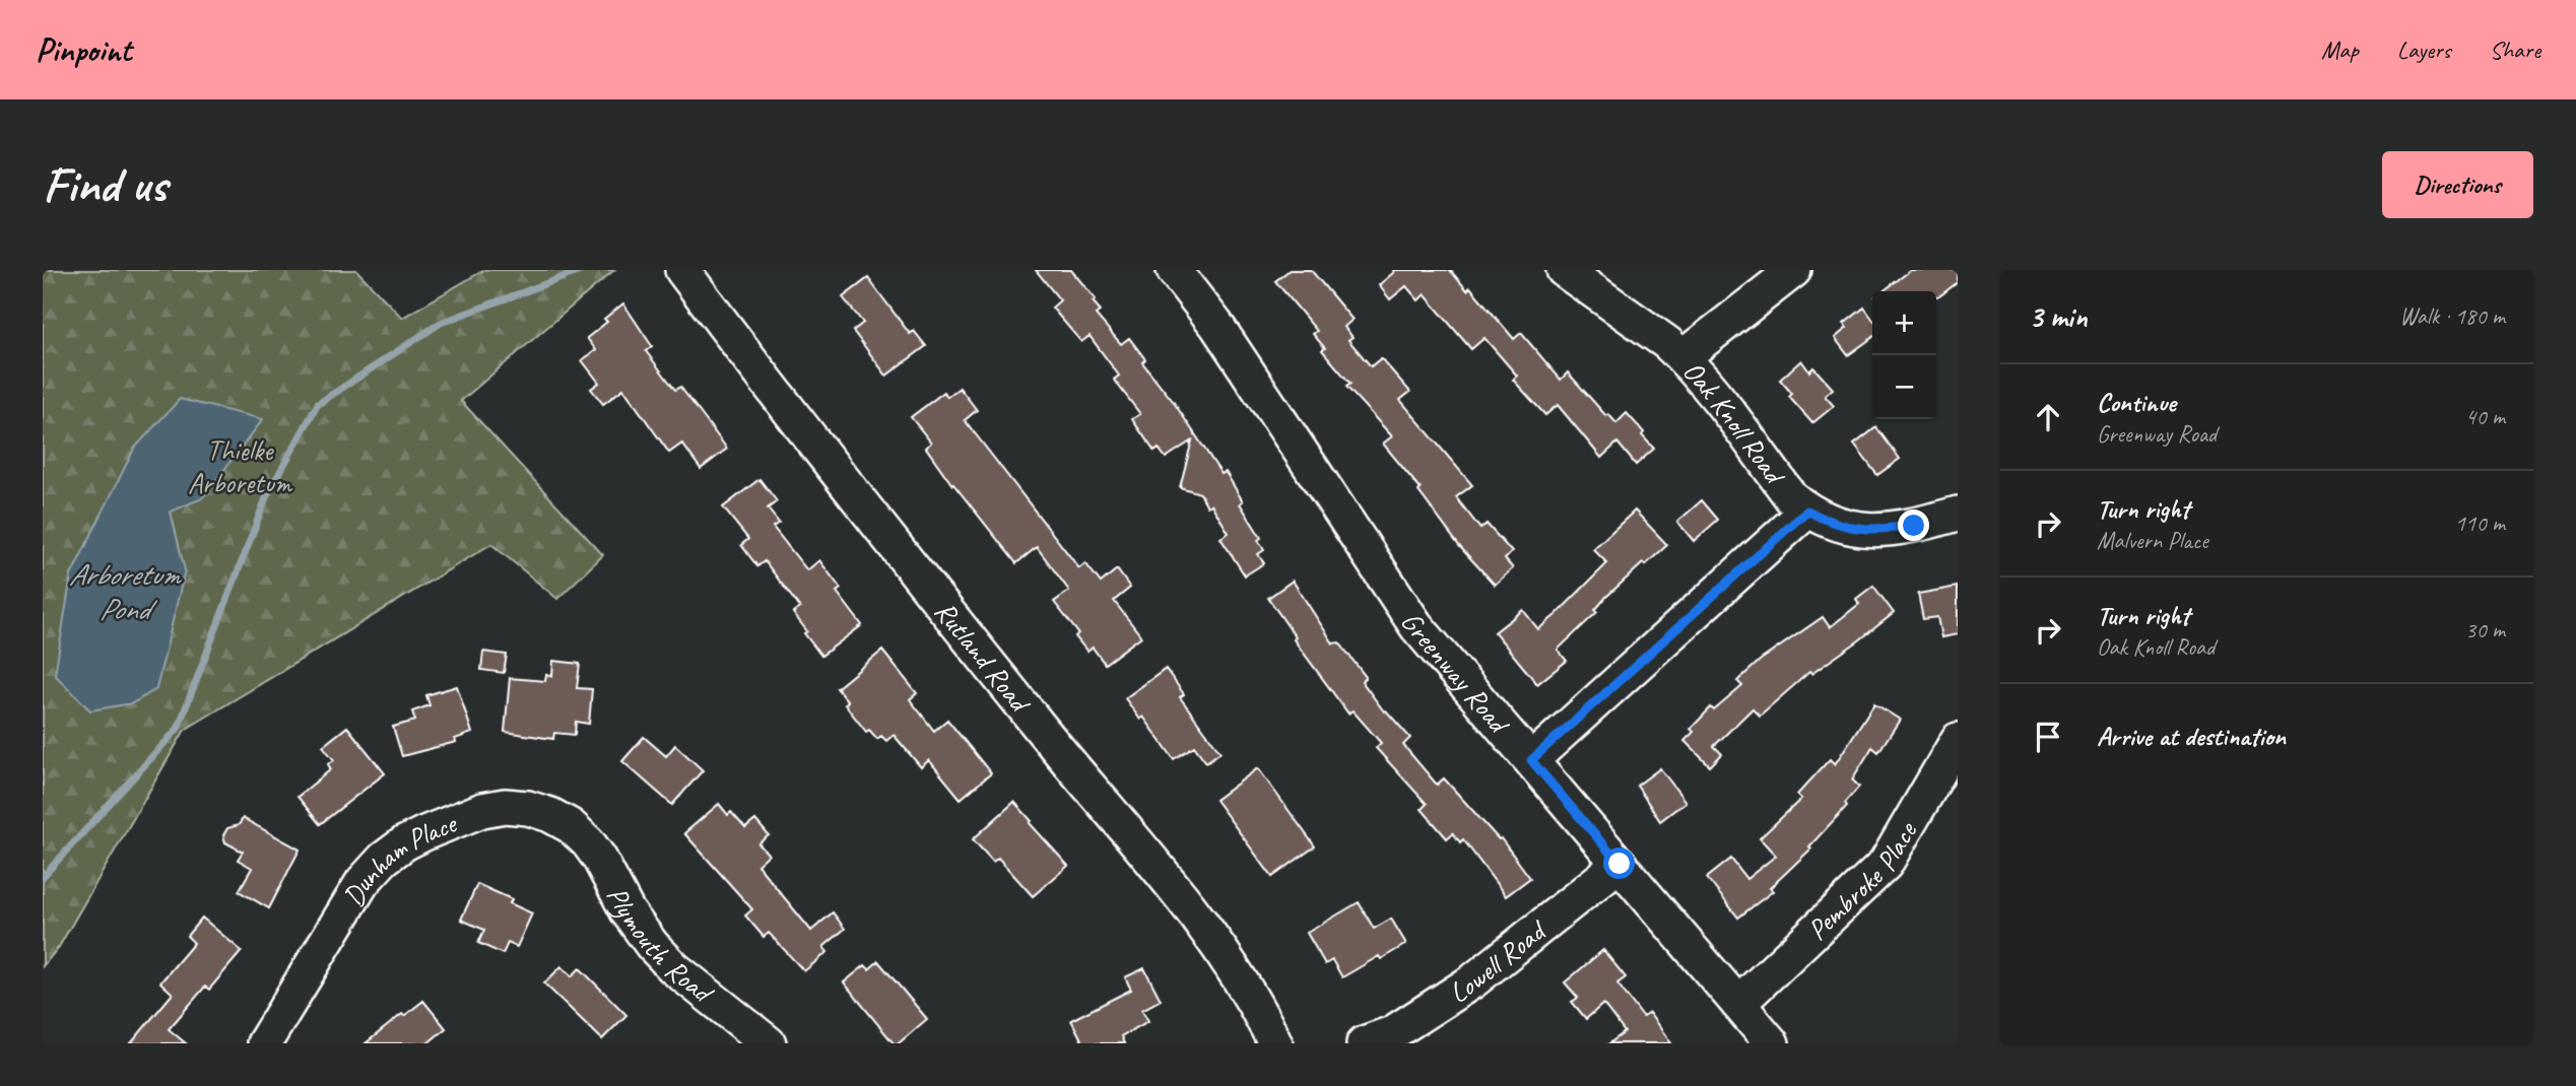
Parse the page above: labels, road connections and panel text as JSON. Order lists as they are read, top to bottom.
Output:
{
  "streets": {
    "street": [
      "Oak Knoll Road",
      "Rutland Road",
      "Greenway Road",
      "Dunham Place",
      "Pembroke Place",
      "Plymouth Road",
      "Lowell Road"
    ]
  },
  "crossings": [
    ["Greenway Road", "Pembroke Place"],
    ["Greenway Road", "Lowell Road"],
    ["Dunham Place", "Plymouth Road"]
  ],
  "water": ["Arboretum Pond"],
  "parks": ["Thielke Arboretum"],
  "page": {
    "header": "Pinpoint",
    "nav": ["Map", "Layers", "Share"],
    "buttons": "Directions",
    "title": "Find us",
    "heading": ["3 min", "Walk · 180 m"],
    "map_buttons": ["+", "−"],
    "list": [
      ["Continue", "Greenway Road", "40 m"],
      ["Turn right", "Malvern Place", "110 m"],
      ["Turn right", "Oak Knoll Road", "30 m"],
      "Arrive at destination"
    ]
  }
}
